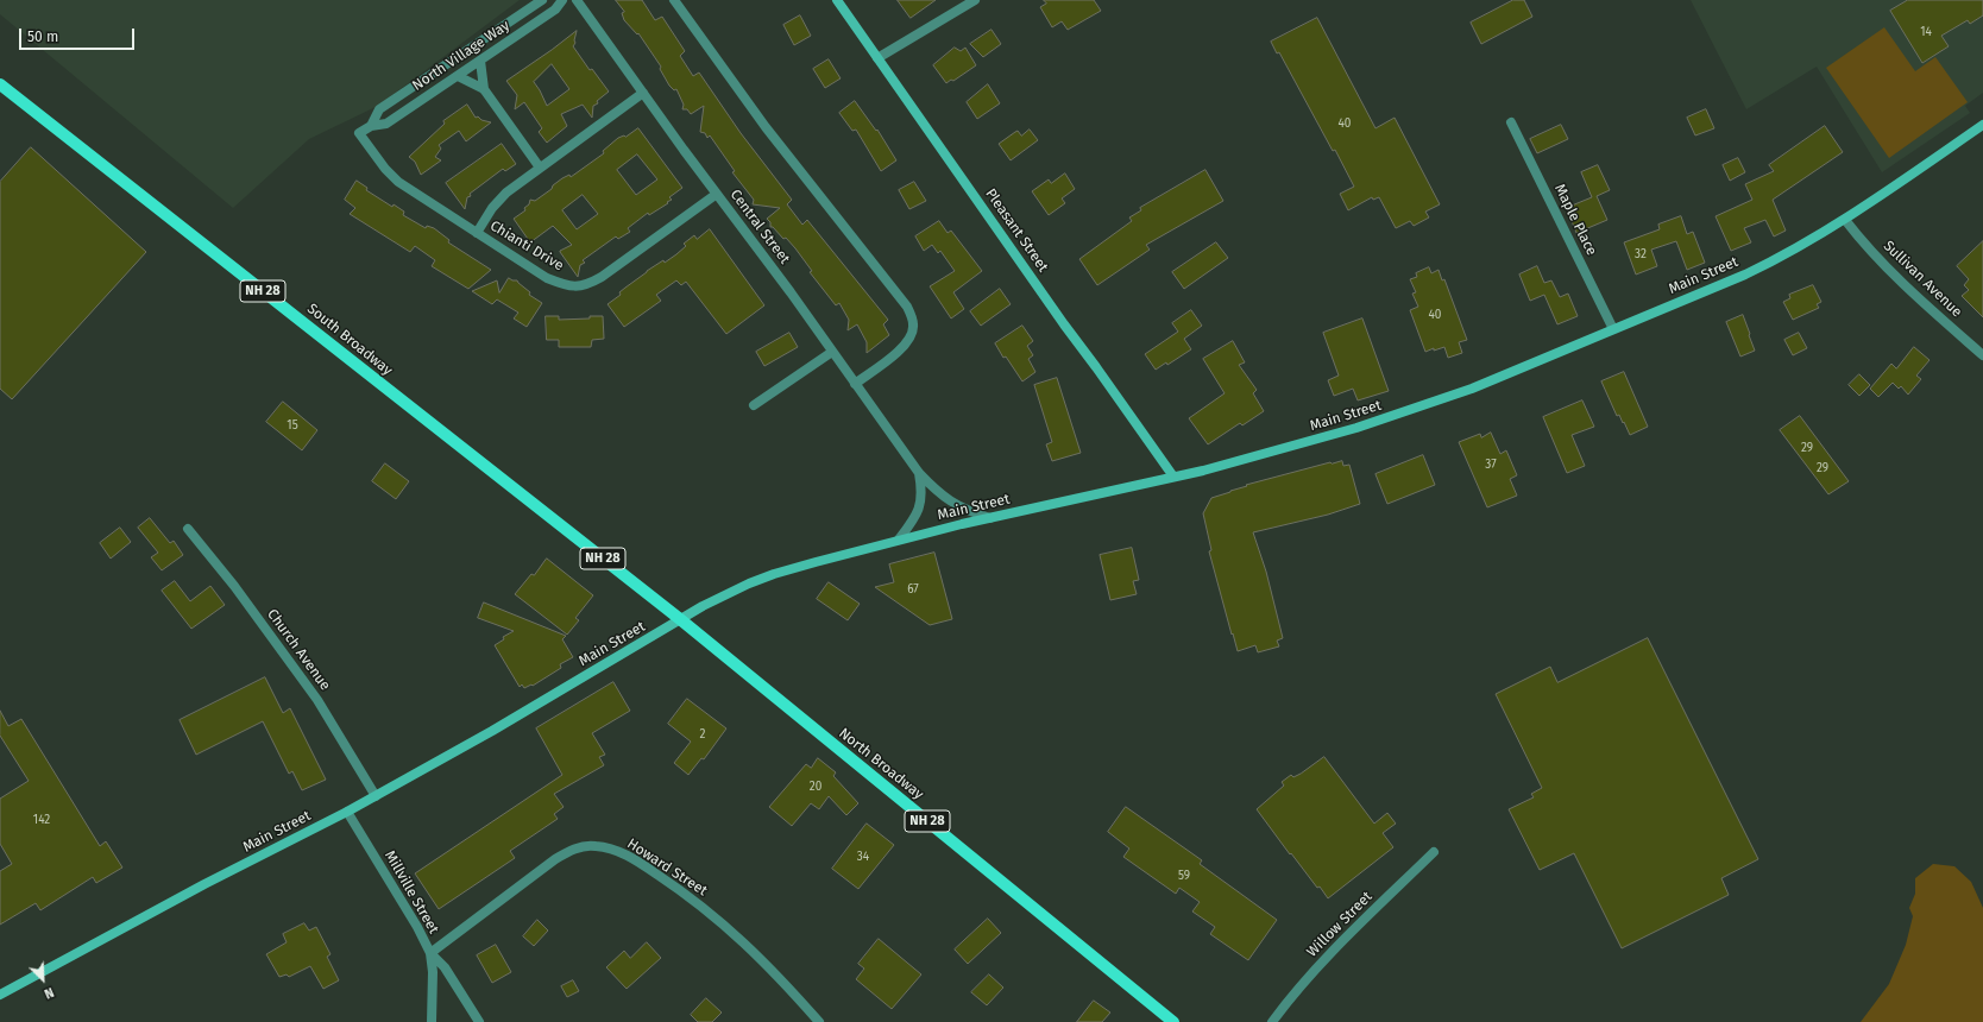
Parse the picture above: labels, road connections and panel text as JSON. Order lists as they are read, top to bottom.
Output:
{
  "streets": {
    "main road": [
      "Pleasant Street",
      "Main Street",
      "NH 28",
      "South Broadway",
      "North Broadway"
    ],
    "street": [
      "North Village Way",
      "Maple Place",
      "Central Street",
      "Chianti Drive",
      "Sullivan Avenue",
      "Church Avenue",
      "Howard Street",
      "Millville Street",
      "Willow Street"
    ]
  },
  "crossings": [
    ["North Village Way", "Chianti Drive"],
    ["Maple Place", "Main Street"],
    ["Central Street", "Chianti Drive"],
    ["Central Street", "Main Street"],
    ["Pleasant Street", "Main Street"],
    ["Main Street", "Sullivan Avenue"],
    ["Main Street", "South Broadway"],
    ["Main Street", "Church Avenue"],
    ["Main Street", "North Broadway"],
    ["Main Street", "Millville Street"],
    ["South Broadway", "North Broadway"],
    ["Howard Street", "Millville Street"]
  ],
  "house_numbers": [
    "14",
    "40",
    "32",
    "40",
    "15",
    "29",
    "37",
    "29",
    "67",
    "2",
    "20",
    "142",
    "34",
    "59"
  ],
  "scale_bar": "50 m",
  "north": "bottom right"
}
